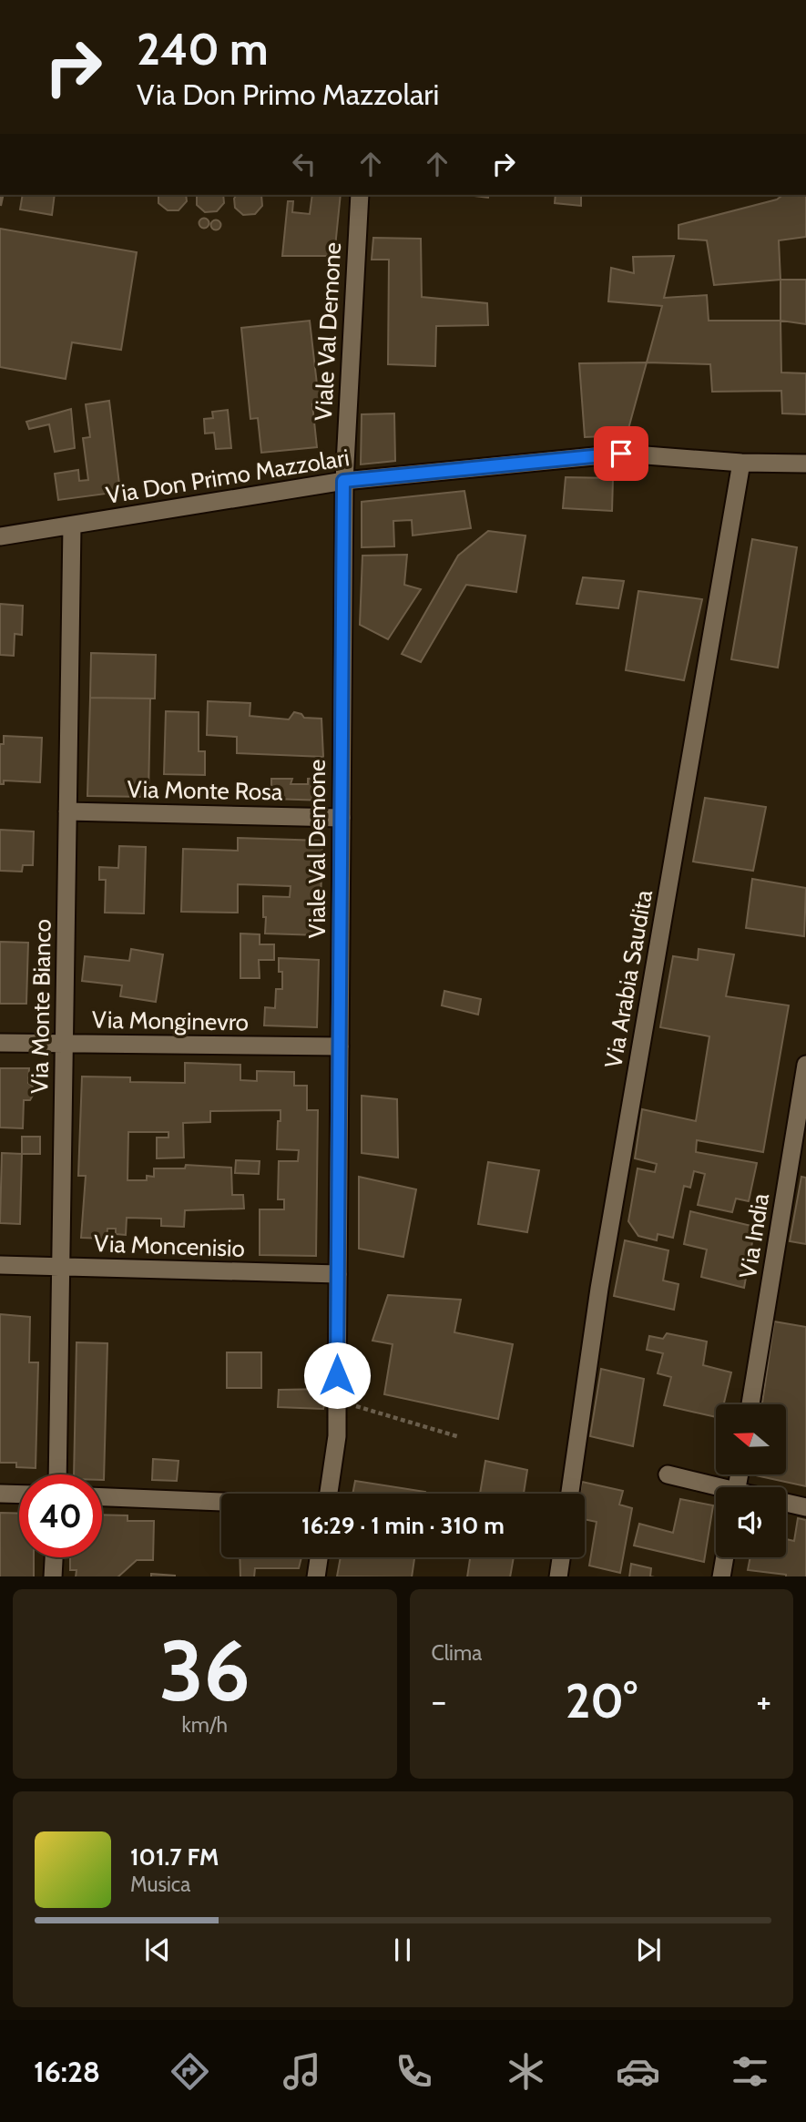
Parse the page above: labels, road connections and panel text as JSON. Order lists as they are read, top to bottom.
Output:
{
  "streets": {
    "street": [
      "Viale Val Demone",
      "Via Don Primo Mazzolari",
      "Via Monte Rosa",
      "Via Arabia Saudita",
      "Via Monte Bianco",
      "Via Monginevro",
      "Via India",
      "Via Moncenisio"
    ]
  },
  "crossings": [
    ["Viale Val Demone", "Via Don Primo Mazzolari"],
    ["Viale Val Demone", "Via Monte Rosa"],
    ["Viale Val Demone", "Via Monginevro"],
    ["Viale Val Demone", "Via Moncenisio"],
    ["Via Don Primo Mazzolari", "Via Arabia Saudita"],
    ["Via Don Primo Mazzolari", "Via Monte Bianco"],
    ["Via Monte Rosa", "Via Monte Bianco"],
    ["Via Monte Bianco", "Via Monginevro"],
    ["Via Monte Bianco", "Via Moncenisio"]
  ],
  "north": "left",
  "page": {
    "turn": ["240 m", "Via Don Primo Mazzolari"],
    "limit": "40",
    "trip": "16:29 · 1 min · 310 m",
    "tile": [
      ["36", "km/h"],
      "Clima"
    ],
    "heat": ["−", "20°", "+"],
    "song": ["101.7 FM", "Musica"],
    "tabs": "16:28"
  }
}
